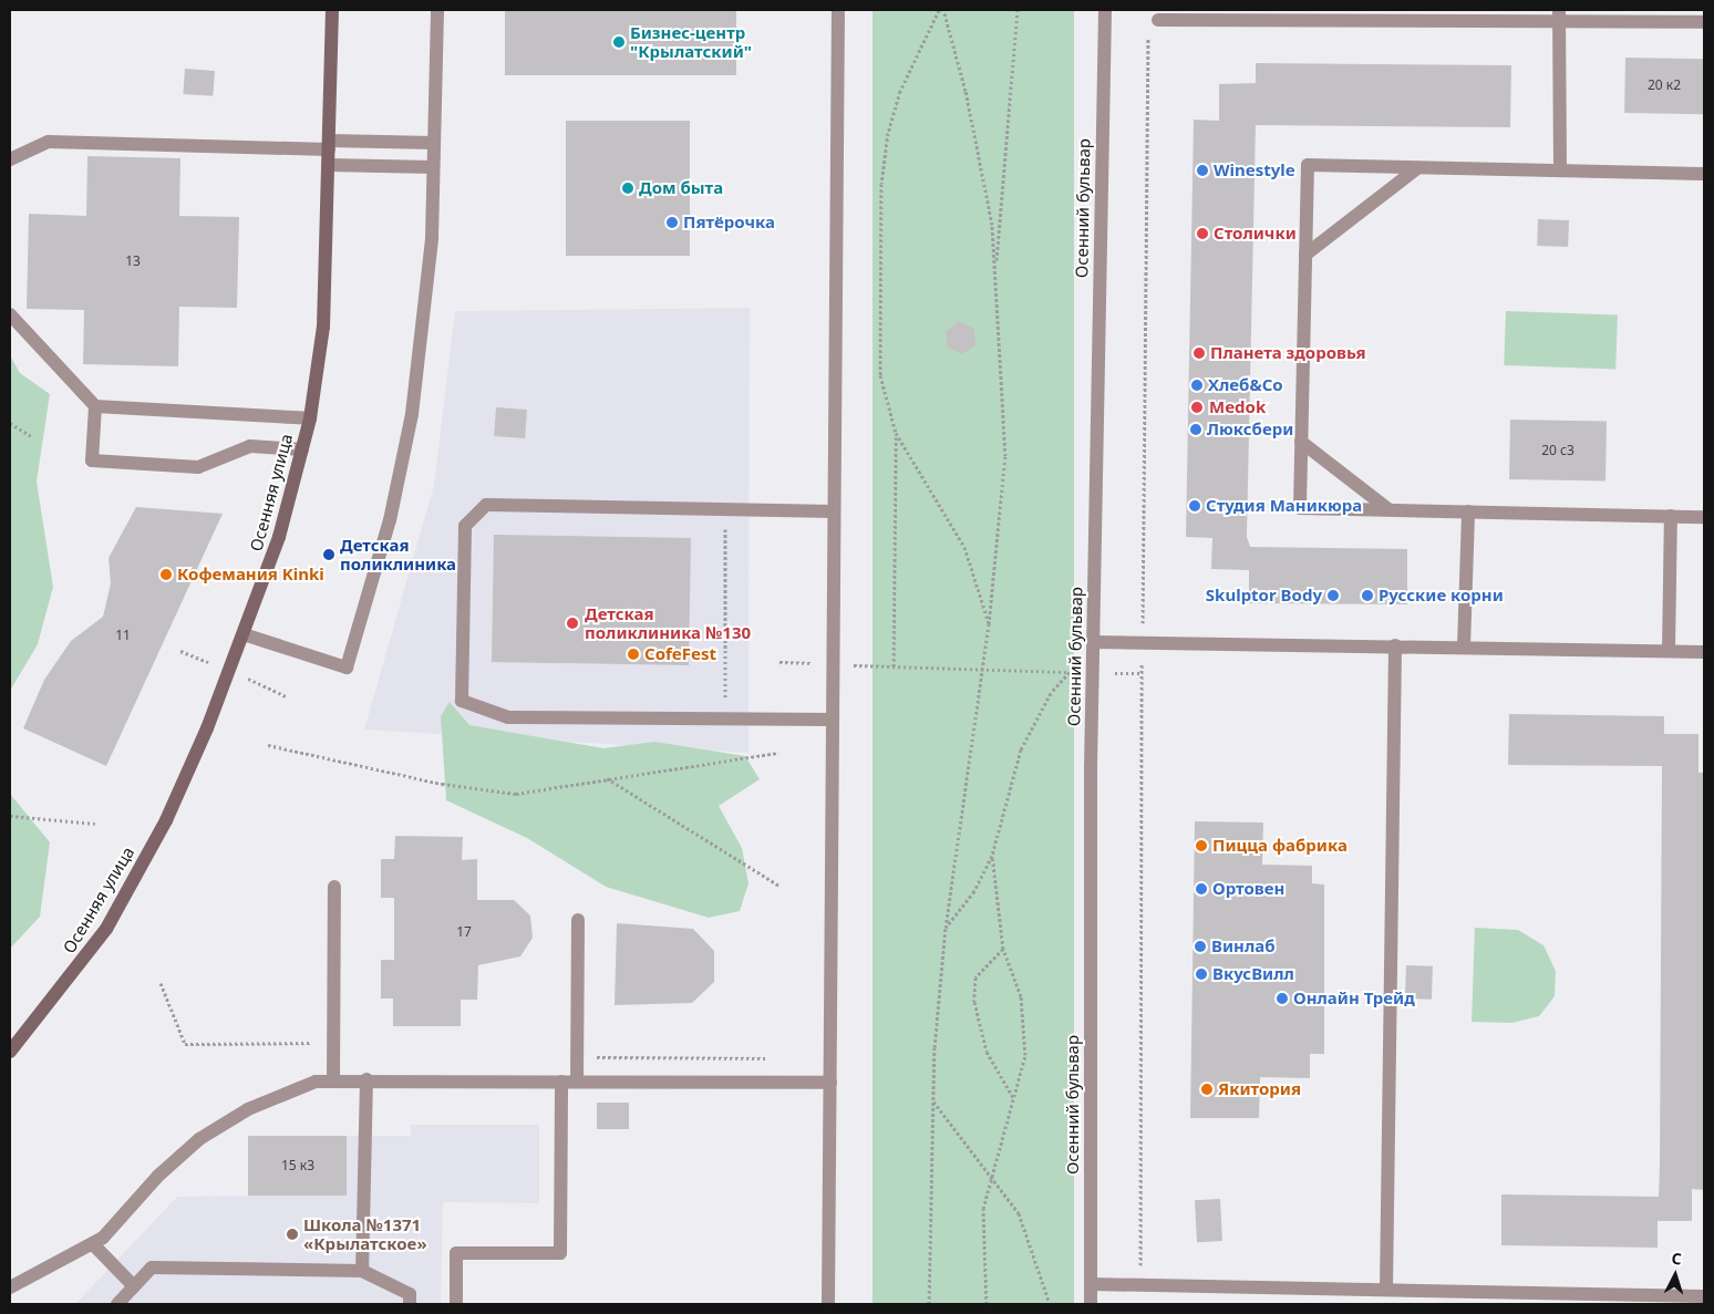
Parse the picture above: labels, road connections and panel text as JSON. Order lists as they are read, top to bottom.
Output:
{
  "streets": {
    "main road": ["Осенняя улица"],
    "street": ["Осенний бульвар"]
  },
  "places": [
    "Бизнес-центр \"Крылатский\"",
    "Winestyle",
    "Дом быта",
    "Пятёрочка",
    "Столички",
    "Планета здоровья",
    "Хлеб&Co",
    "Medok",
    "Люксбери",
    "Студия Маникюра",
    "Детская поликлиника",
    "Кофемания Kinki",
    "Skulptor Body",
    "Русские корни",
    "Детская поликлиника №130",
    "CofeFest",
    "Пицца фабрика",
    "Ортовен",
    "Винлаб",
    "ВкусВилл",
    "Онлайн Трейд",
    "Якитория",
    "Школа №1371 «Крылатское»"
  ],
  "house_numbers": [
    "20 к2",
    "13",
    "20 с3",
    "11",
    "17",
    "15 к3"
  ],
  "north": "top"
}
